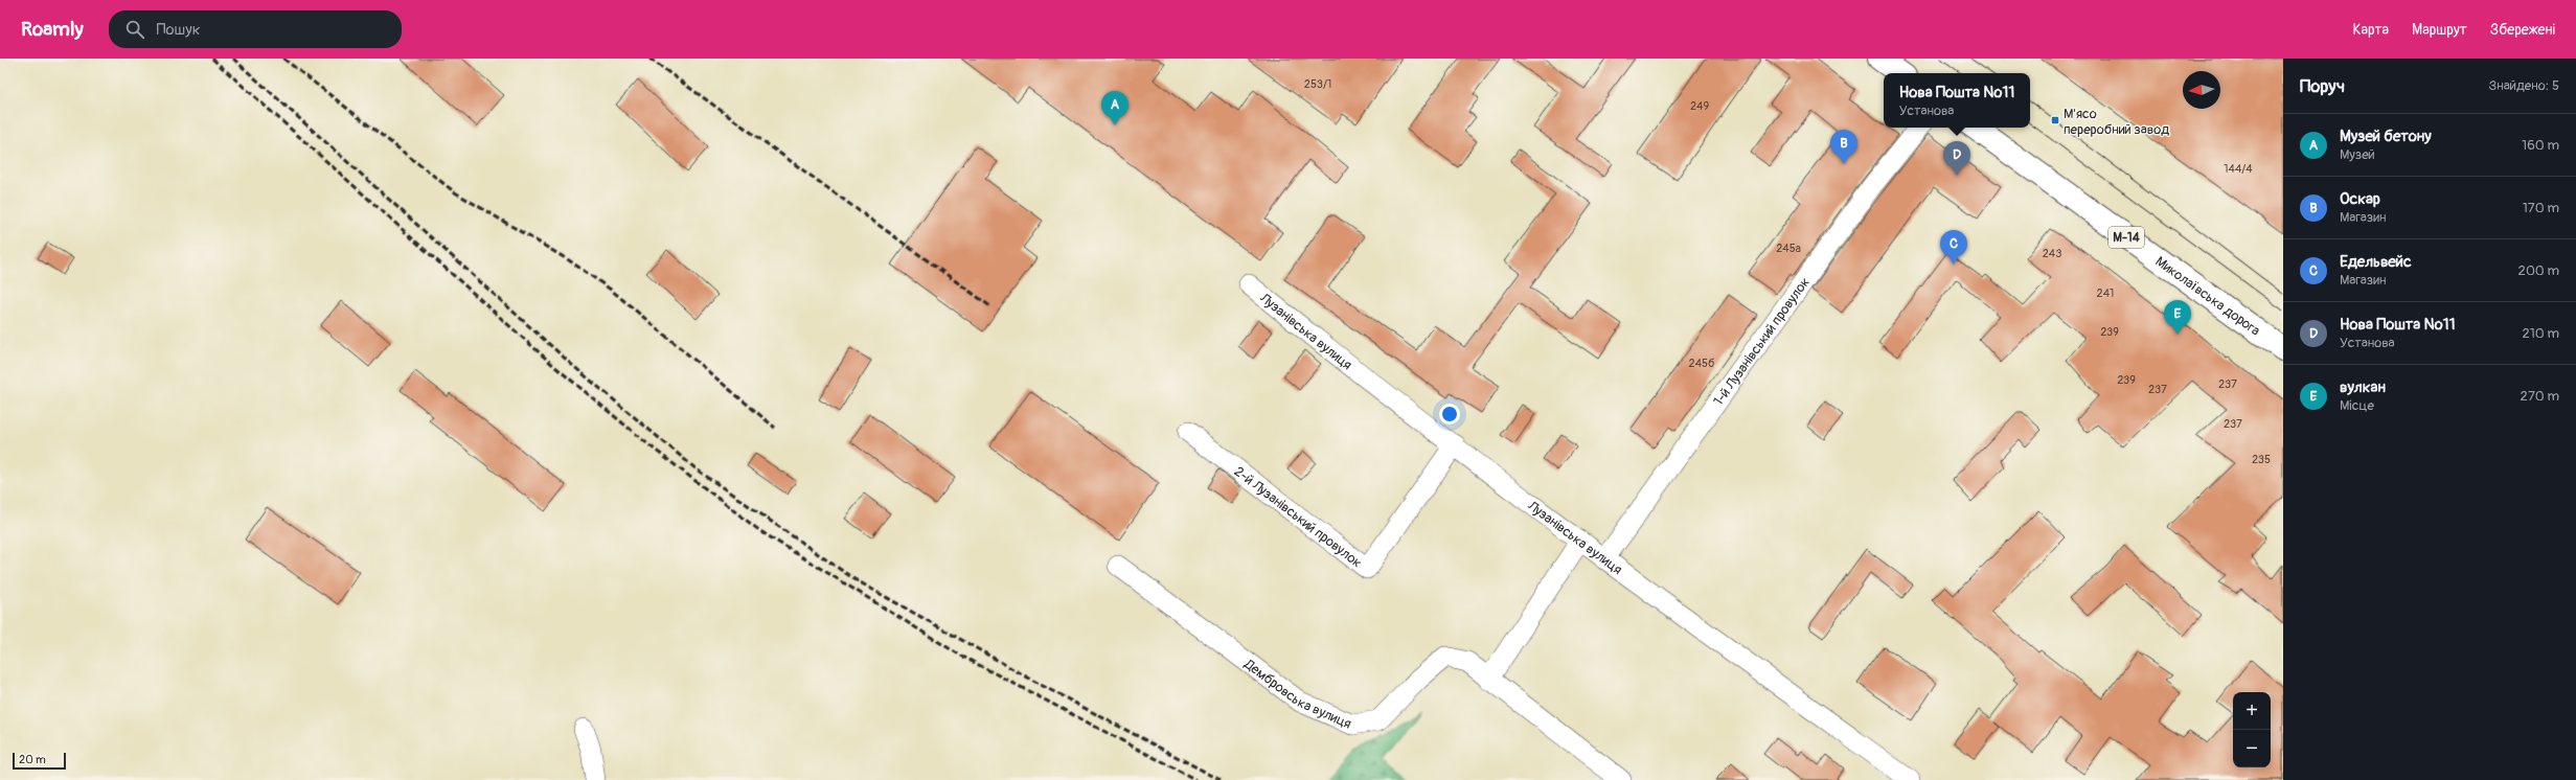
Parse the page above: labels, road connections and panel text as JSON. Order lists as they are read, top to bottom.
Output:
{
  "streets": {
    "main road": ["М-14", "Миколаївська дорога"],
    "street": [
      "Лузанівська вулиця",
      "1-й Лузанівський провулок",
      "2-й Лузанівський провулок",
      "Дембровська вулиця"
    ]
  },
  "crossings": [
    ["Лузанівська вулиця", "1-й Лузанівський провулок"],
    ["Лузанівська вулиця", "2-й Лузанівський провулок"]
  ],
  "places": {
    "transit": ["М'ясо переробний завод"]
  },
  "house_numbers": [
    "253/1",
    "249",
    "144/4",
    "245а",
    "243",
    "241",
    "239",
    "245б",
    "239",
    "237",
    "237",
    "237",
    "235"
  ],
  "scale_bar": "20 m",
  "north": "left",
  "page": {
    "header": "Roamly",
    "search": "Пошук",
    "nav": ["Карта", "Маршрут", "Збережені"],
    "heading": ["Поруч", "Знайдено: 5"],
    "popup": ["Нова Пошта №11", "Установа"],
    "pins": [
      "A",
      "B",
      "D",
      "C",
      "E"
    ],
    "list": [
      {
        "mark": "A",
        "name": "Музей бетону",
        "note": "Музей",
        "value": "160 m"
      },
      {
        "mark": "B",
        "name": "Оскар",
        "note": "Магазин",
        "value": "170 m"
      },
      {
        "mark": "C",
        "name": "Едельвейс",
        "note": "Магазин",
        "value": "200 m"
      },
      {
        "mark": "D",
        "name": "Нова Пошта №11",
        "note": "Установа",
        "value": "210 m"
      },
      {
        "mark": "E",
        "name": "вулкан",
        "note": "Місце",
        "value": "270 m"
      }
    ],
    "map_buttons": ["+", "−"],
    "scale": "20 m"
  }
}
